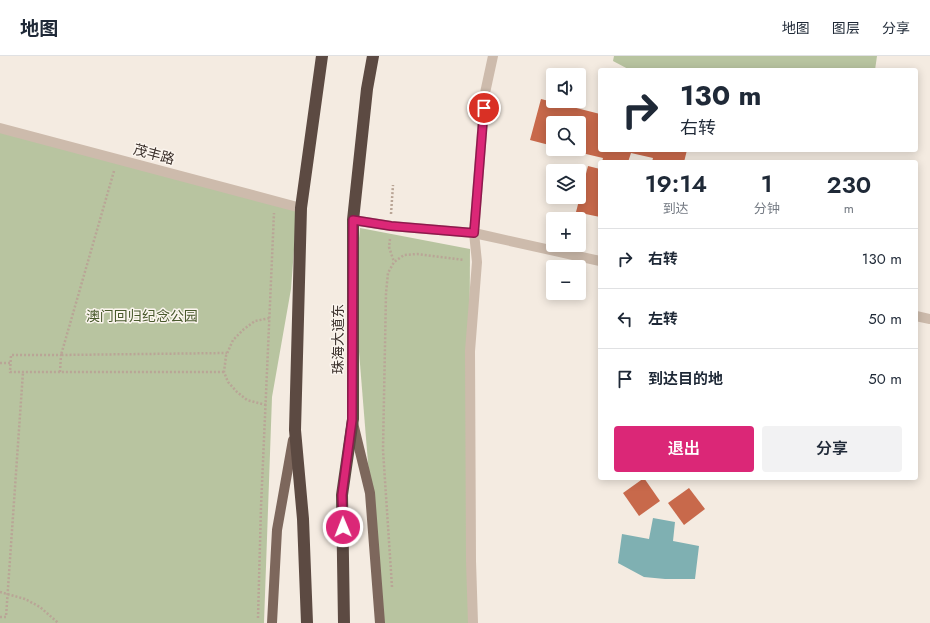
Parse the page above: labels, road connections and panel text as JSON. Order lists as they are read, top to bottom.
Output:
{
  "streets": {
    "highway": ["珠海大道东"],
    "street": ["茂丰路"]
  },
  "parks": ["澳门回归纪念公园"],
  "page": {
    "header": "地图",
    "nav": ["地图", "图层", "分享"],
    "map_buttons": ["+", "−"],
    "turn": ["130 m", "右转"],
    "eta": [
      "19:14",
      "到达",
      "1",
      "分钟",
      "230",
      "m"
    ],
    "list": [
      {
        "name": "右转",
        "value": "130 m"
      },
      {
        "name": "左转",
        "value": "50 m"
      },
      {
        "name": "到达目的地",
        "value": "50 m"
      }
    ],
    "buttons": ["退出", "分享"]
  }
}
